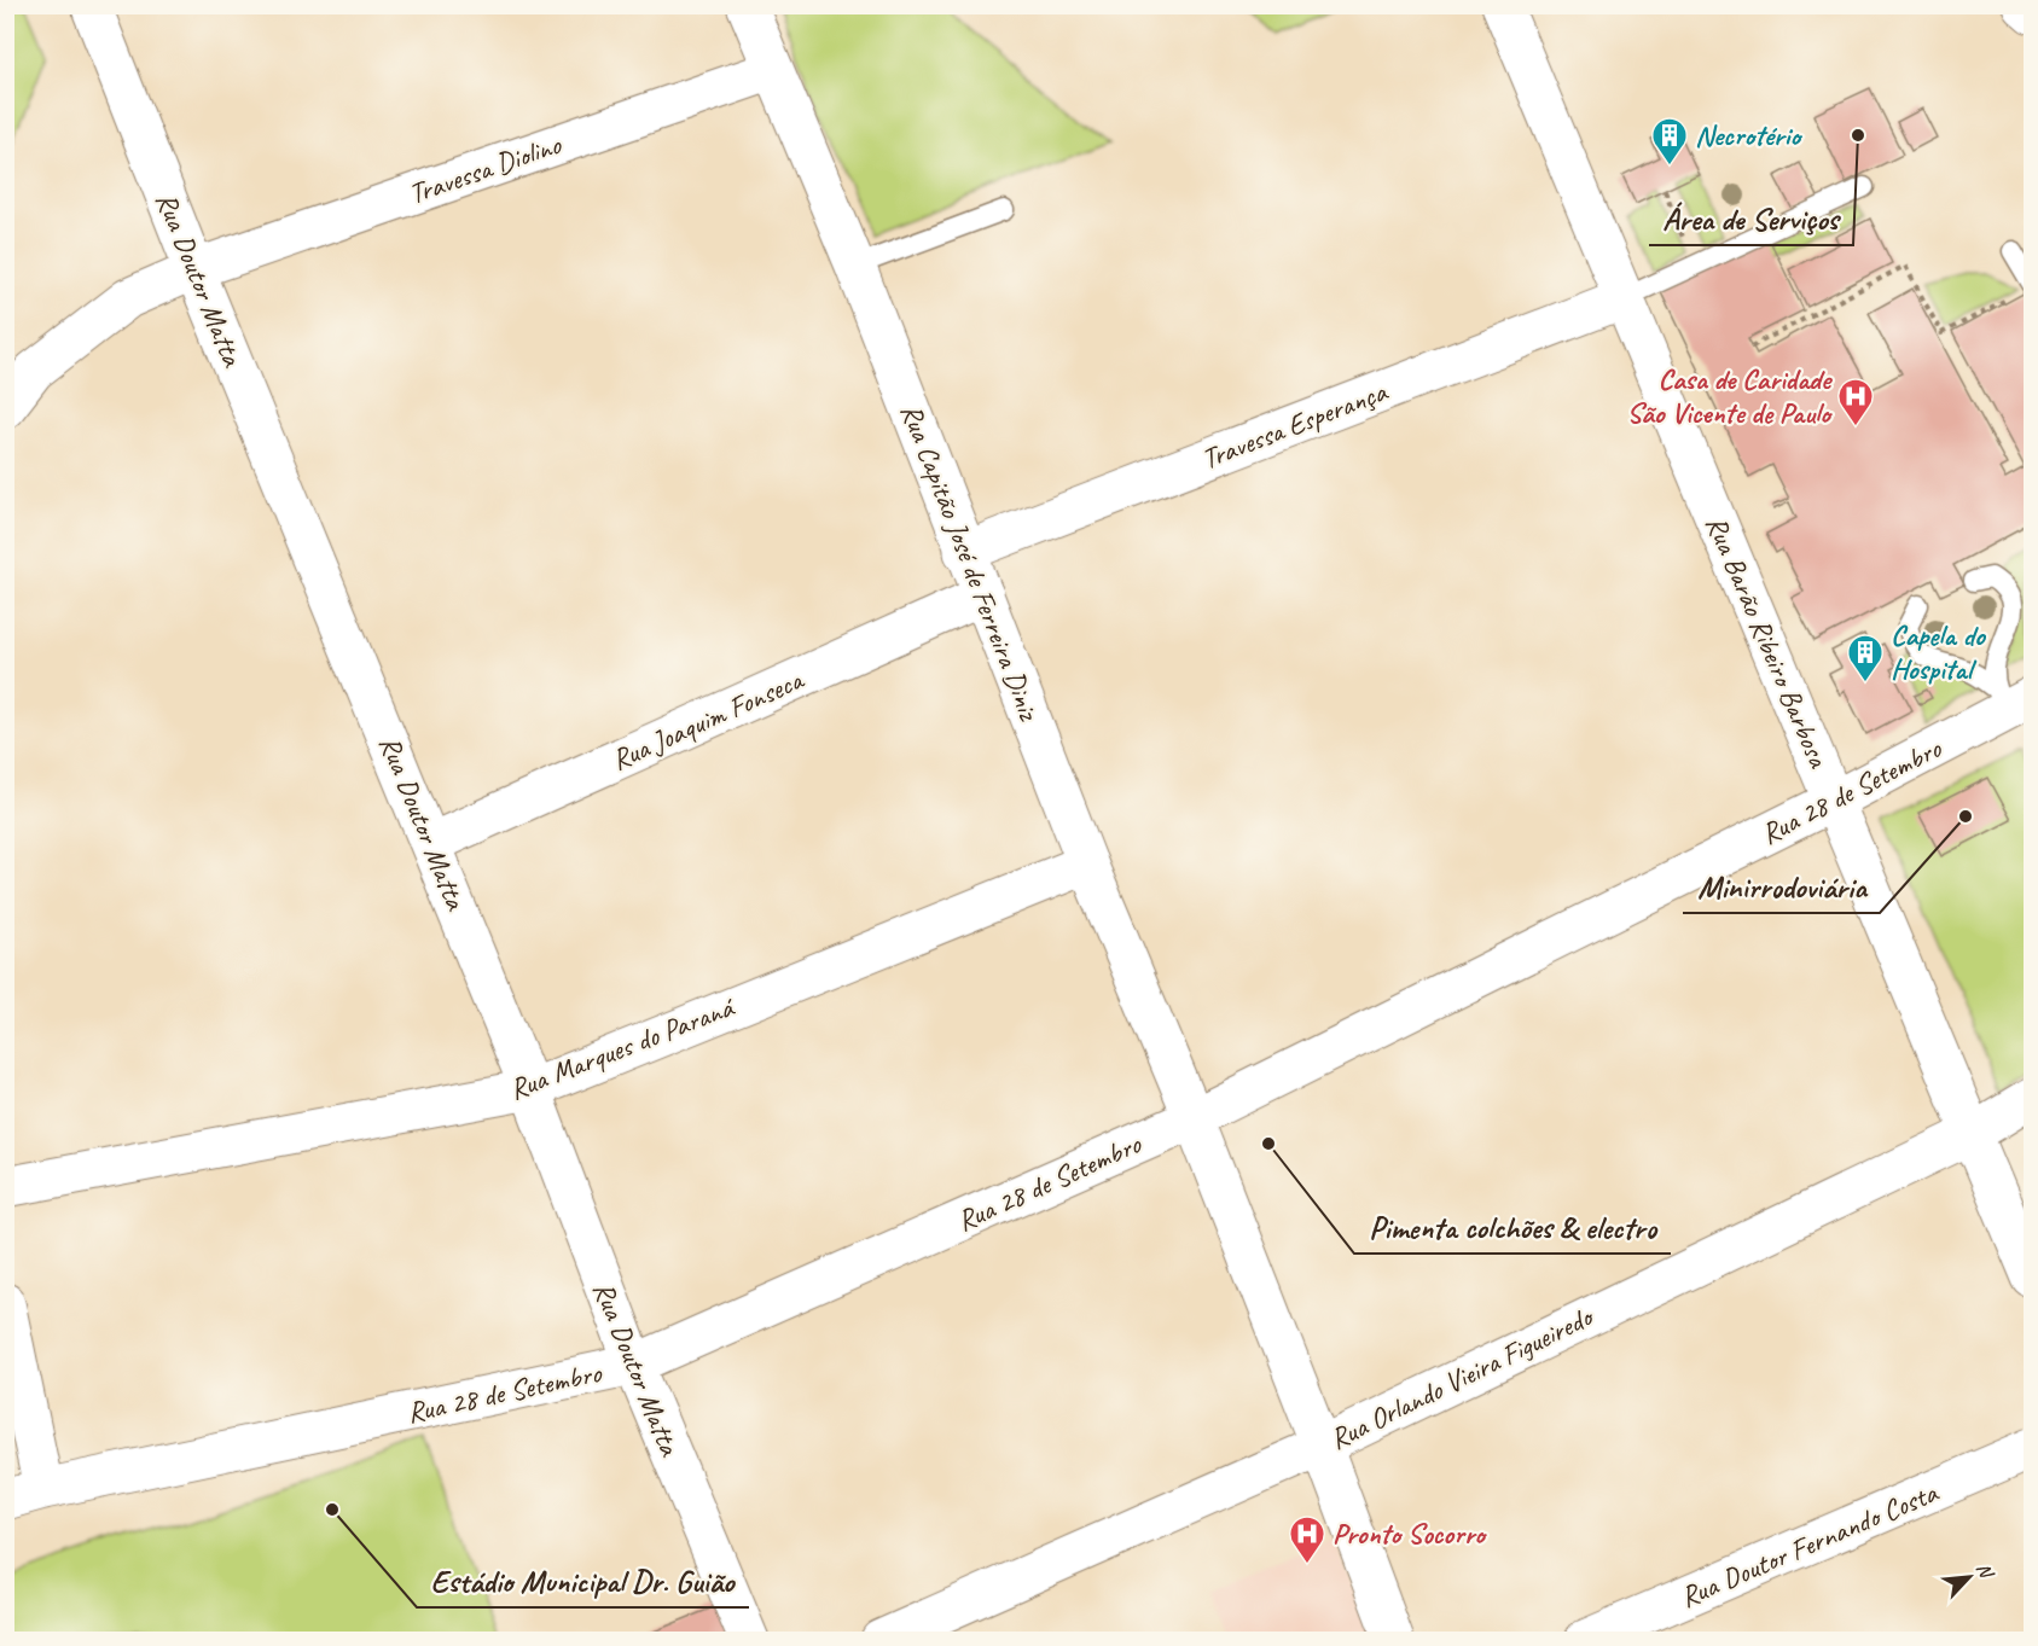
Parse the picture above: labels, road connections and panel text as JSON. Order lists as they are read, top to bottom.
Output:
{
  "streets": {
    "street": [
      "Travessa Diolino",
      "Rua Doutor Matta",
      "Travessa Esperança",
      "Rua Capitão José de Ferreira Diniz",
      "Rua Barão Ribeiro Barbosa",
      "Rua Joaquim Fonseca",
      "Rua 28 de Setembro",
      "Rua Marques do Paraná",
      "Rua Orlando Vieira Figueiredo",
      "Rua Doutor Fernando Costa"
    ]
  },
  "crossings": [
    ["Travessa Diolino", "Rua Doutor Matta"],
    ["Travessa Diolino", "Rua Capitão José de Ferreira Diniz"],
    ["Rua Doutor Matta", "Rua Joaquim Fonseca"],
    ["Rua Doutor Matta", "Rua 28 de Setembro"],
    ["Rua Doutor Matta", "Rua Marques do Paraná"],
    ["Travessa Esperança", "Rua Capitão José de Ferreira Diniz"],
    ["Travessa Esperança", "Rua Barão Ribeiro Barbosa"],
    ["Rua Capitão José de Ferreira Diniz", "Rua Joaquim Fonseca"],
    ["Rua Capitão José de Ferreira Diniz", "Rua 28 de Setembro"],
    ["Rua Capitão José de Ferreira Diniz", "Rua Marques do Paraná"],
    ["Rua Capitão José de Ferreira Diniz", "Rua Orlando Vieira Figueiredo"],
    ["Rua Barão Ribeiro Barbosa", "Rua 28 de Setembro"],
    ["Rua Barão Ribeiro Barbosa", "Rua Orlando Vieira Figueiredo"]
  ],
  "places": {
    "other": [
      "Área de Serviços",
      "Minirrodoviária",
      "Pimenta colchões & electro",
      "Estádio Municipal Dr. Guião"
    ],
    "building": ["Necrotério", "Capela do Hospital"],
    "hospital": ["Casa de Caridade São Vicente de Paulo", "Pronto Socorro"]
  },
  "north": "top right"
}
